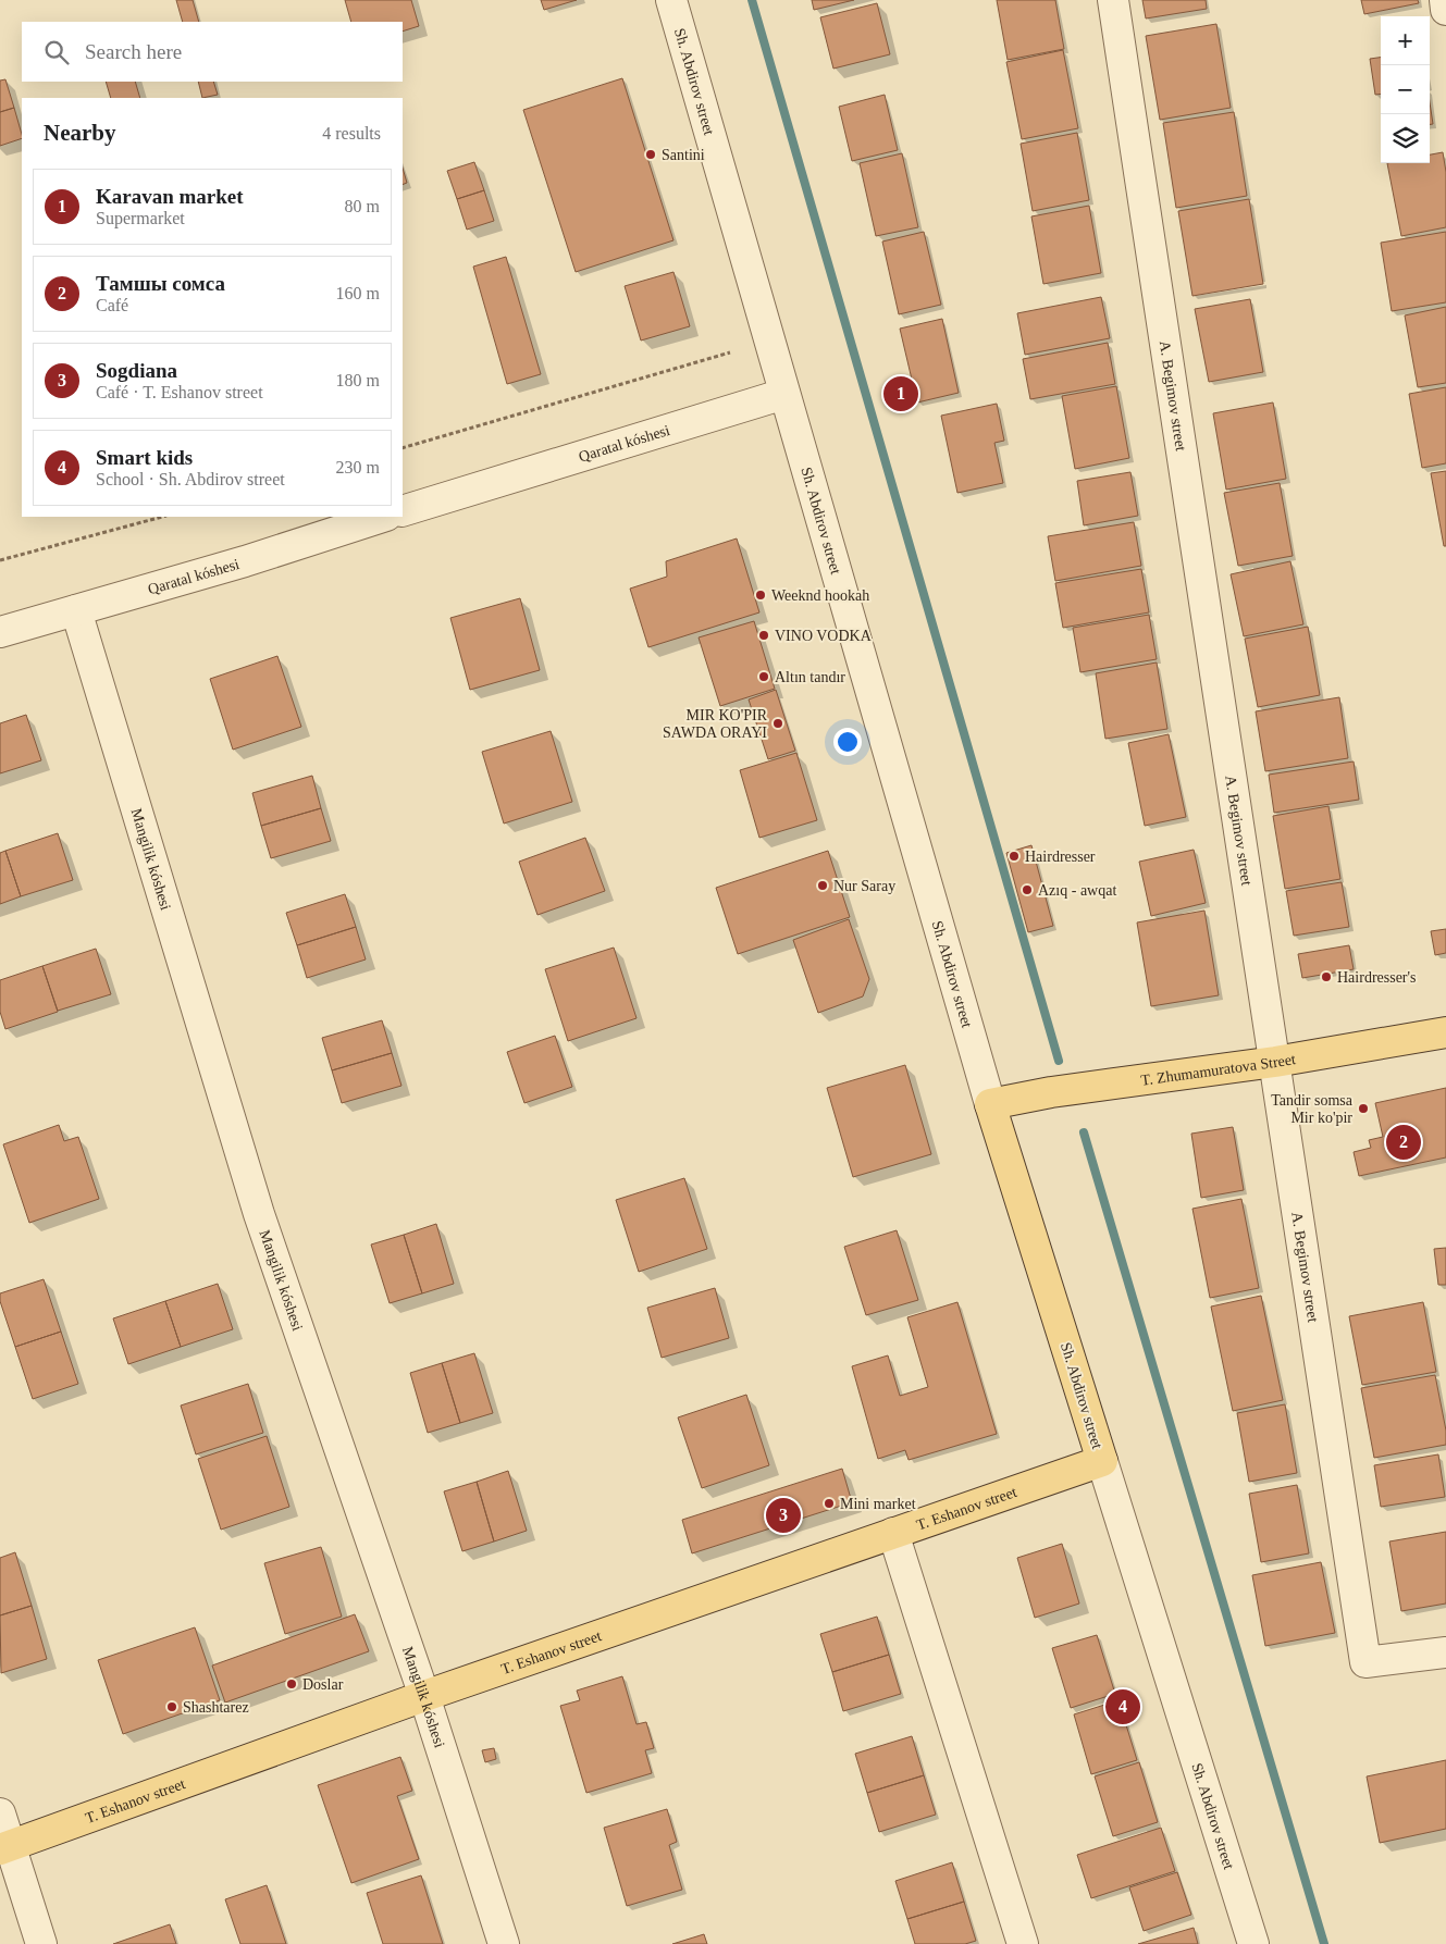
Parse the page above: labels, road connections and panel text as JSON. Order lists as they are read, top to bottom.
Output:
{
  "streets": {
    "main road": ["Sh. Abdirov street", "T. Zhumamuratova Street", "T. Eshanov street"],
    "street": ["A. Begimov street", "Qaratal kóshesi", "Mangilik kóshesi"]
  },
  "crossings": [
    ["Sh. Abdirov street", "Qaratal kóshesi"],
    ["Sh. Abdirov street", "T. Zhumamuratova Street"],
    ["Sh. Abdirov street", "T. Eshanov street"],
    ["A. Begimov street", "T. Zhumamuratova Street"],
    ["Qaratal kóshesi", "Mangilik kóshesi"],
    ["Mangilik kóshesi", "T. Eshanov street"]
  ],
  "places": [
    "Santini",
    "Weeknd hookah",
    "VINO VODKA",
    "Altın tandır",
    "MIR KO'PIR SAWDA ORAYI",
    "Hairdresser",
    "Nur Saray",
    "Azıq - awqat",
    "Hairdresser's",
    "Tandir somsa Mir ko'pir",
    "Mini market",
    "Doslar",
    "Shashtarez"
  ],
  "page": {
    "map_buttons": ["+", "−"],
    "search": "Search here",
    "heading": ["Nearby", "4 results"],
    "list": [
      {
        "mark": "1",
        "name": "Karavan market",
        "note": "Supermarket",
        "value": "80 m"
      },
      {
        "mark": "2",
        "name": "Тамшы сомса",
        "note": "Café",
        "value": "160 m"
      },
      {
        "mark": "3",
        "name": "Sogdiana",
        "note": "Café · T. Eshanov street",
        "value": "180 m"
      },
      {
        "mark": "4",
        "name": "Smart kids",
        "note": "School · Sh. Abdirov street",
        "value": "230 m"
      }
    ],
    "pins": [
      "1",
      "2",
      "3",
      "4"
    ]
  }
}
